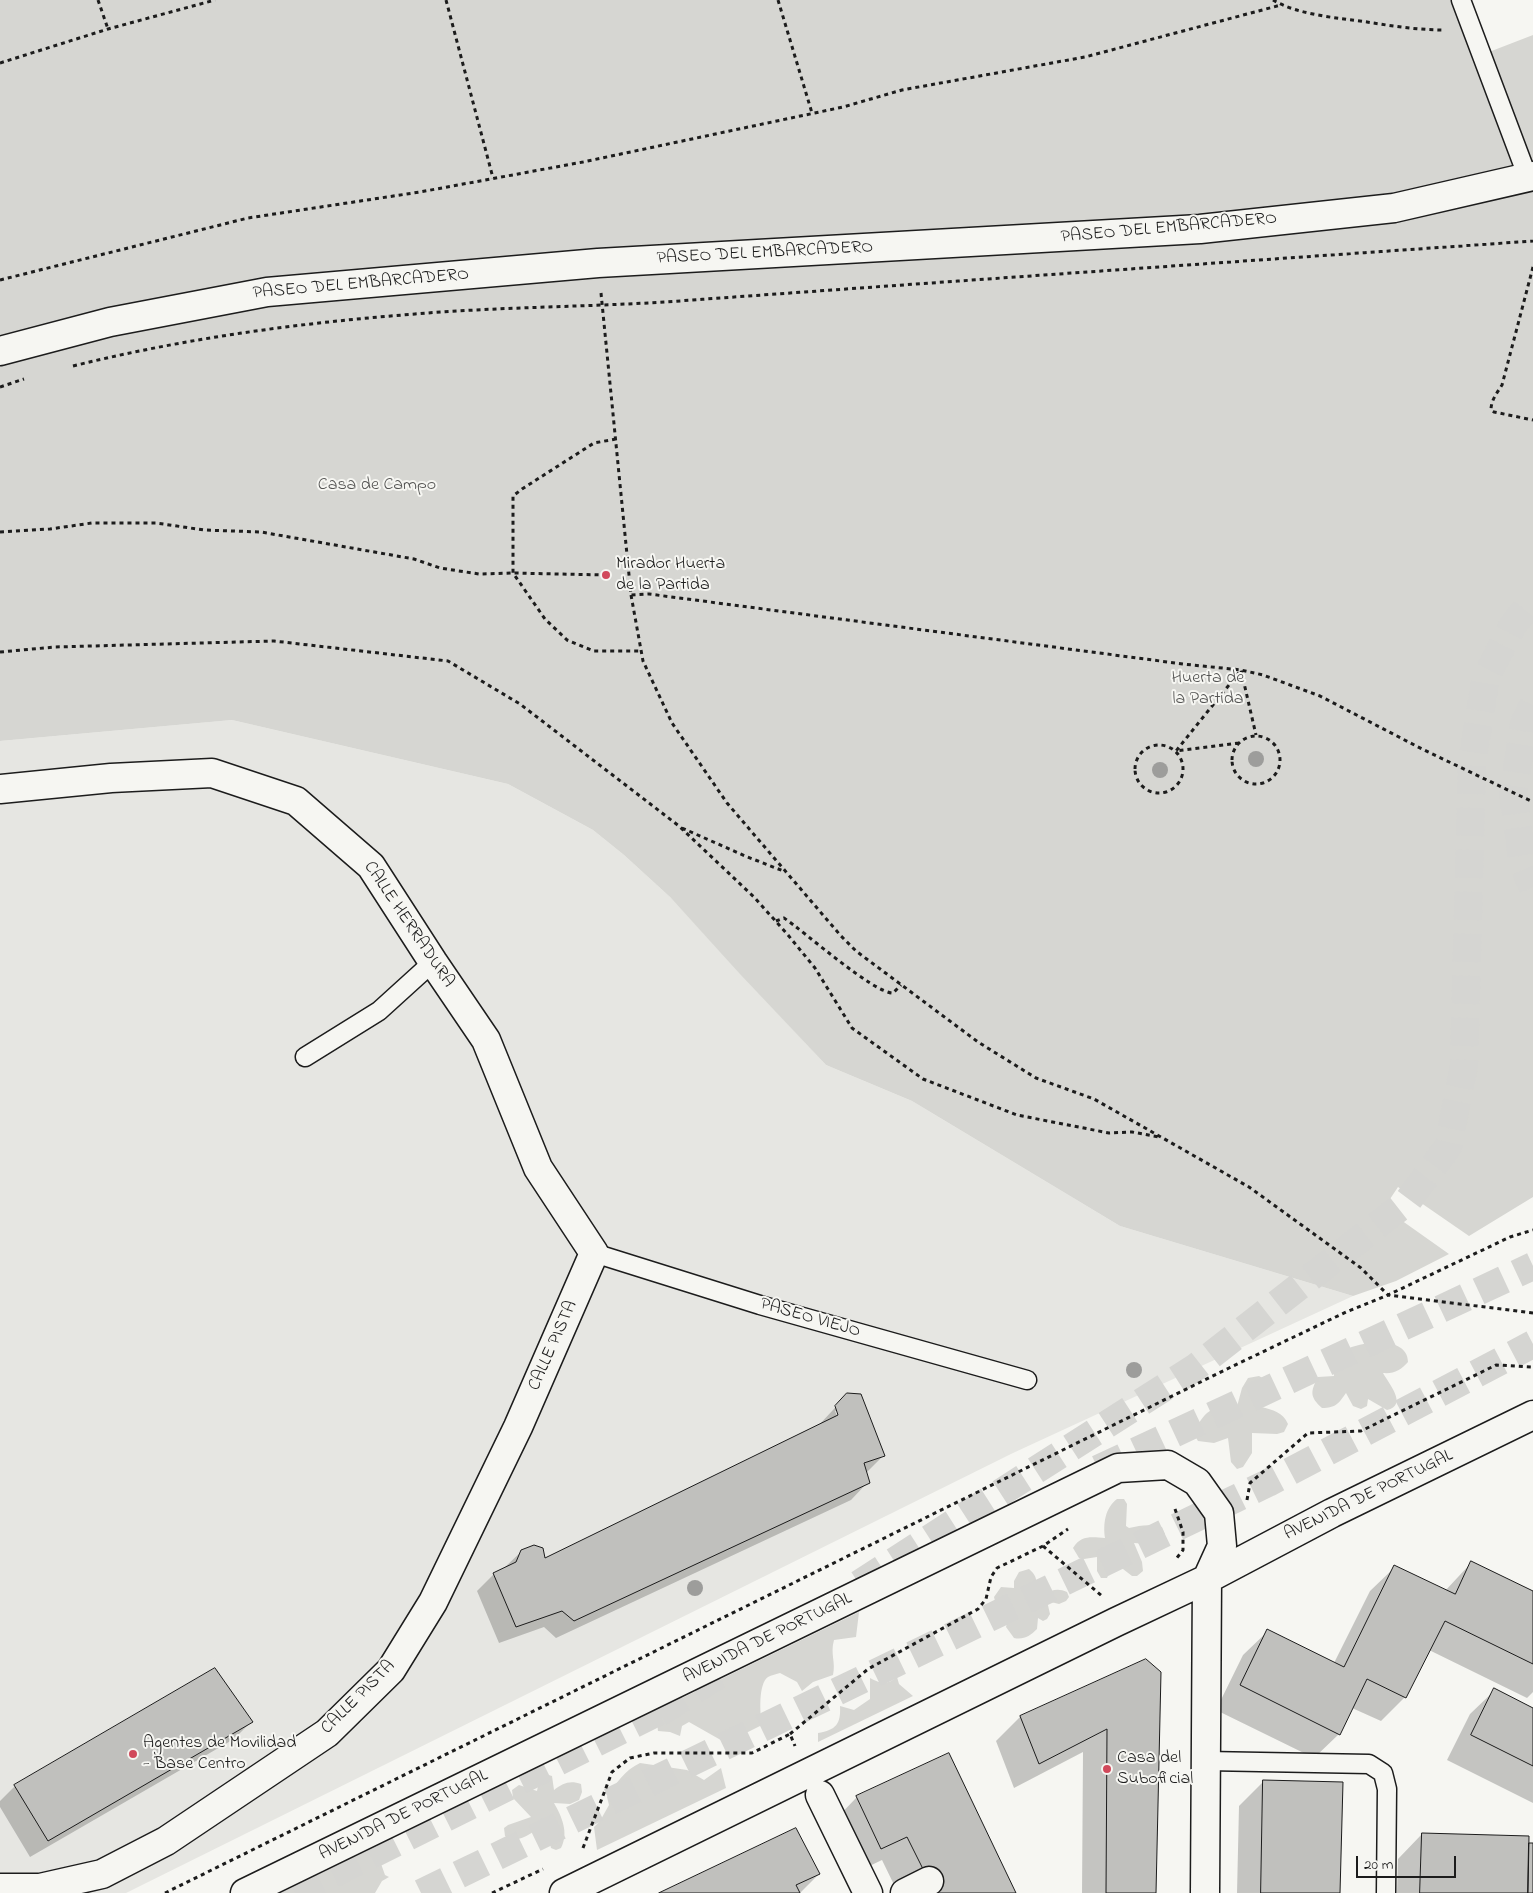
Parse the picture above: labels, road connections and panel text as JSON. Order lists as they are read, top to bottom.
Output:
{
  "streets": {
    "street": [
      "PASEO DEL EMBARCADERO",
      "CALLE HERRADURA",
      "CALLE PISTA",
      "AVENIDA DE PORTUGAL"
    ],
    "lane": ["PASEO VIEJO"]
  },
  "crossings": [
    ["CALLE HERRADURA", "PASEO VIEJO"],
    ["CALLE HERRADURA", "CALLE PISTA"],
    ["PASEO VIEJO", "CALLE PISTA"]
  ],
  "parks": ["Casa de Campo", "Huerta de la Partida"],
  "places": ["Mirador Huerta de la Partida", "Agentes de Movilidad - Base Centro", "Casa del Suboficial"],
  "scale_bar": "20 m"
}
